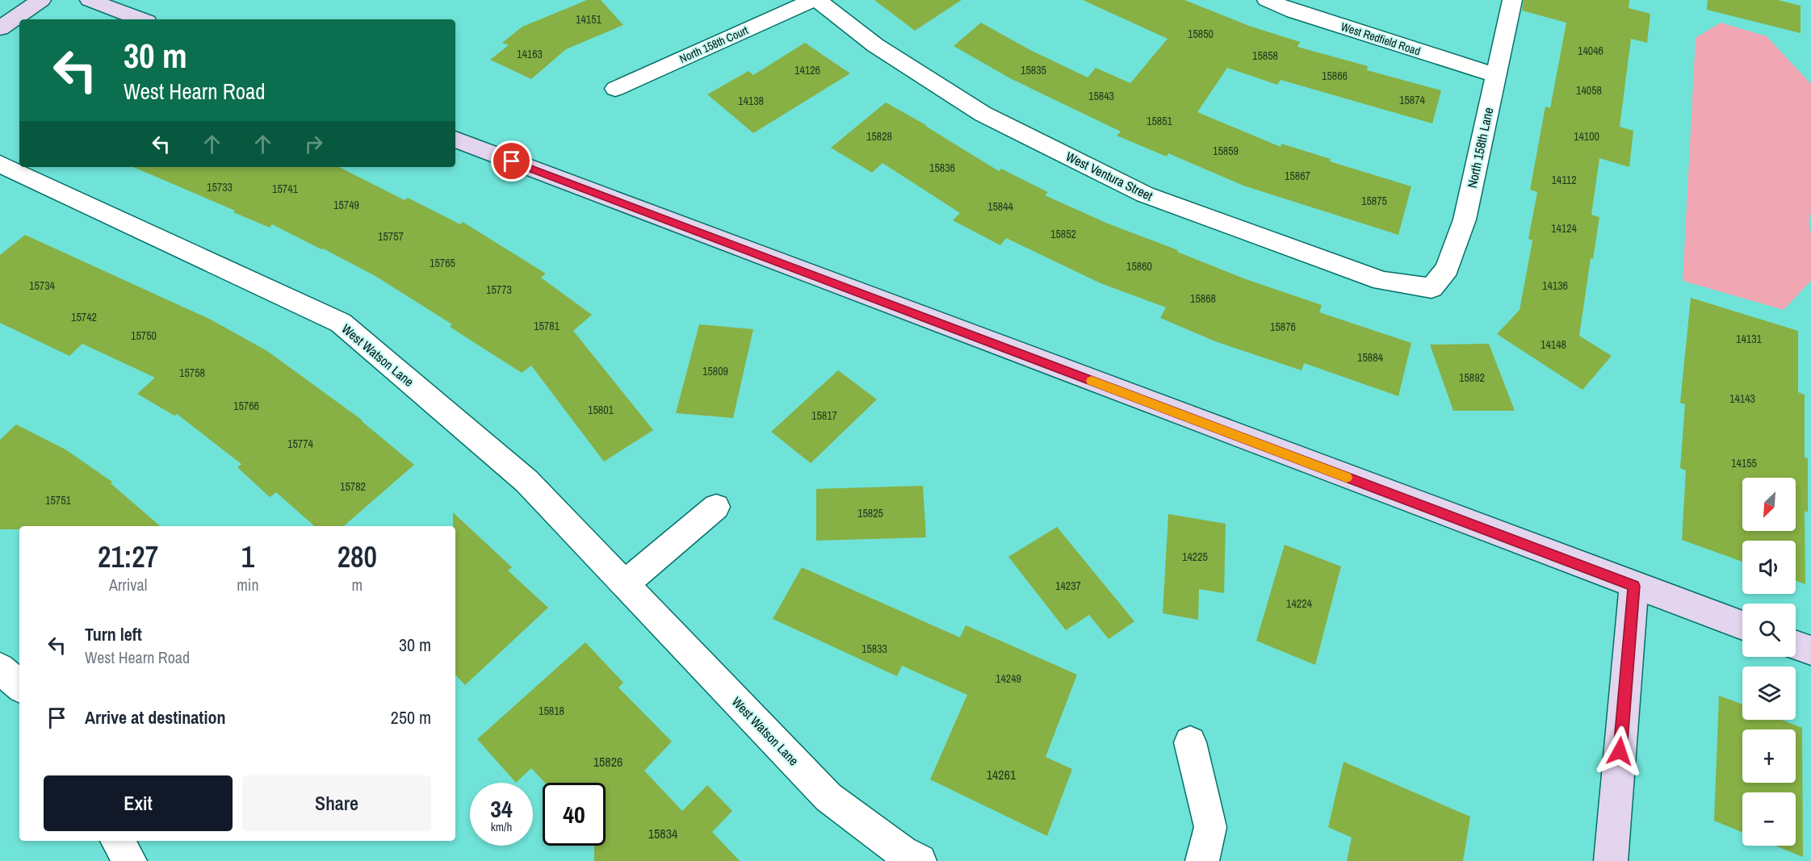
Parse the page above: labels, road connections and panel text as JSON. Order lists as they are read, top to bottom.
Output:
{
  "streets": {
    "street": [
      "West Redfield Road",
      "North 158th Court",
      "North 158th Lane",
      "West Ventura Street",
      "West Watson Lane"
    ]
  },
  "crossings": [
    ["West Redfield Road", "North 158th Lane"],
    ["North 158th Lane", "West Ventura Street"]
  ],
  "house_numbers": [
    "14151",
    "15850",
    "14046",
    "14163",
    "15858",
    "14126",
    "15835",
    "15866",
    "14058",
    "15843",
    "15874",
    "14138",
    "15851",
    "15828",
    "14100",
    "15859",
    "15836",
    "15867",
    "14112",
    "15733",
    "15741",
    "15875",
    "15749",
    "15844",
    "14124",
    "15852",
    "15757",
    "15765",
    "15860",
    "15734",
    "14136",
    "15773",
    "15868",
    "15742",
    "15781",
    "15876",
    "15750",
    "14131",
    "14148",
    "15884",
    "15809",
    "15758",
    "15892",
    "14143",
    "15766",
    "15801",
    "15817",
    "15774",
    "14155",
    "15782",
    "15751",
    "15825",
    "14225",
    "14237",
    "14224",
    "15833",
    "14249",
    "15818",
    "15826",
    "14261",
    "15834"
  ],
  "north": "bottom left",
  "page": {
    "turn": ["30 m", "West Hearn Road"],
    "map_buttons": ["+", "−"],
    "eta": [
      "21:27",
      "Arrival",
      "1",
      "min",
      "280",
      "m"
    ],
    "list": [
      {
        "name": "Turn left",
        "note": "West Hearn Road",
        "value": "30 m"
      },
      {
        "name": "Arrive at destination",
        "value": "250 m"
      }
    ],
    "buttons": ["Exit", "Share"],
    "speed": "34 km/h",
    "limit": "40"
  }
}
